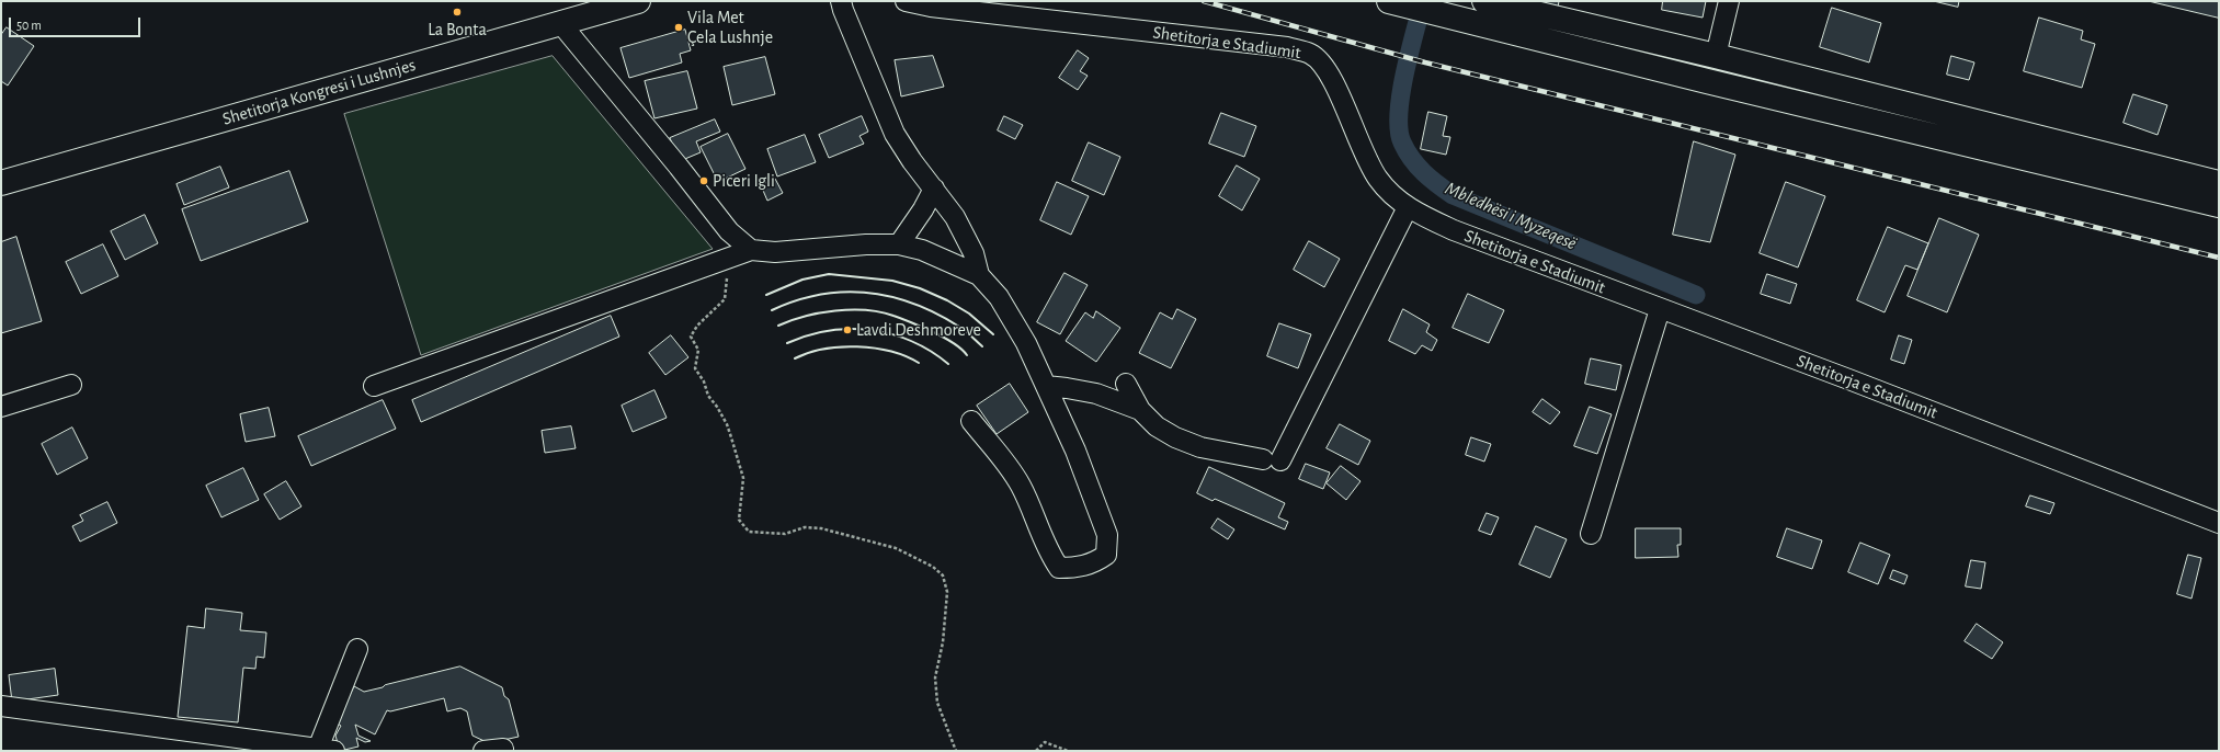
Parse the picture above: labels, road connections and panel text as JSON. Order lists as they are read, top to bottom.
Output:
{
  "streets": {
    "main road": ["Shetitorja Kongresi i Lushnjes"],
    "street": ["Shetitorja e Stadiumit"]
  },
  "water": ["Mbledhësi i Myzeqesë"],
  "places": [
    "La Bonta",
    "Vila Met Çela Lushnje",
    "Piceri Igli",
    "Lavdi Deshmoreve"
  ],
  "scale_bar": "50 m"
}
